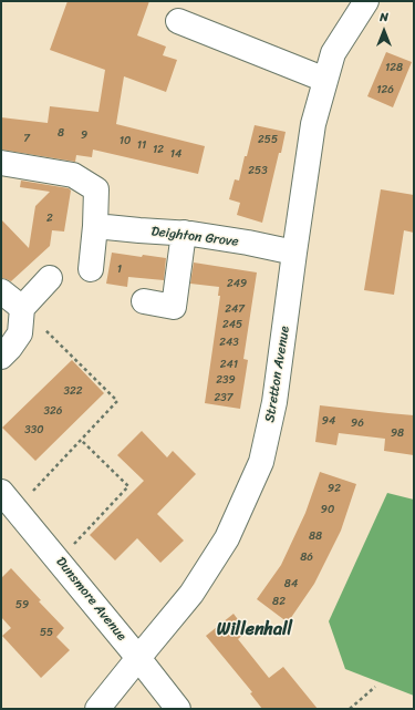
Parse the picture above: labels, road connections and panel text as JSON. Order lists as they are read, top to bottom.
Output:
{
  "streets": {
    "street": ["Deighton Grove", "Stretton Avenue", "Dunsmore Avenue"]
  },
  "crossings": [
    ["Deighton Grove", "Stretton Avenue"],
    ["Stretton Avenue", "Dunsmore Avenue"]
  ],
  "districts": ["Willenhall"],
  "house_numbers": [
    "128",
    "126",
    "8",
    "9",
    "7",
    "255",
    "10",
    "11",
    "12",
    "14",
    "253",
    "2",
    "1",
    "249",
    "247",
    "245",
    "243",
    "241",
    "239",
    "322",
    "237",
    "326",
    "94",
    "96",
    "330",
    "98",
    "92",
    "90",
    "88",
    "86",
    "84",
    "82",
    "59",
    "55"
  ],
  "north": "top"
}
